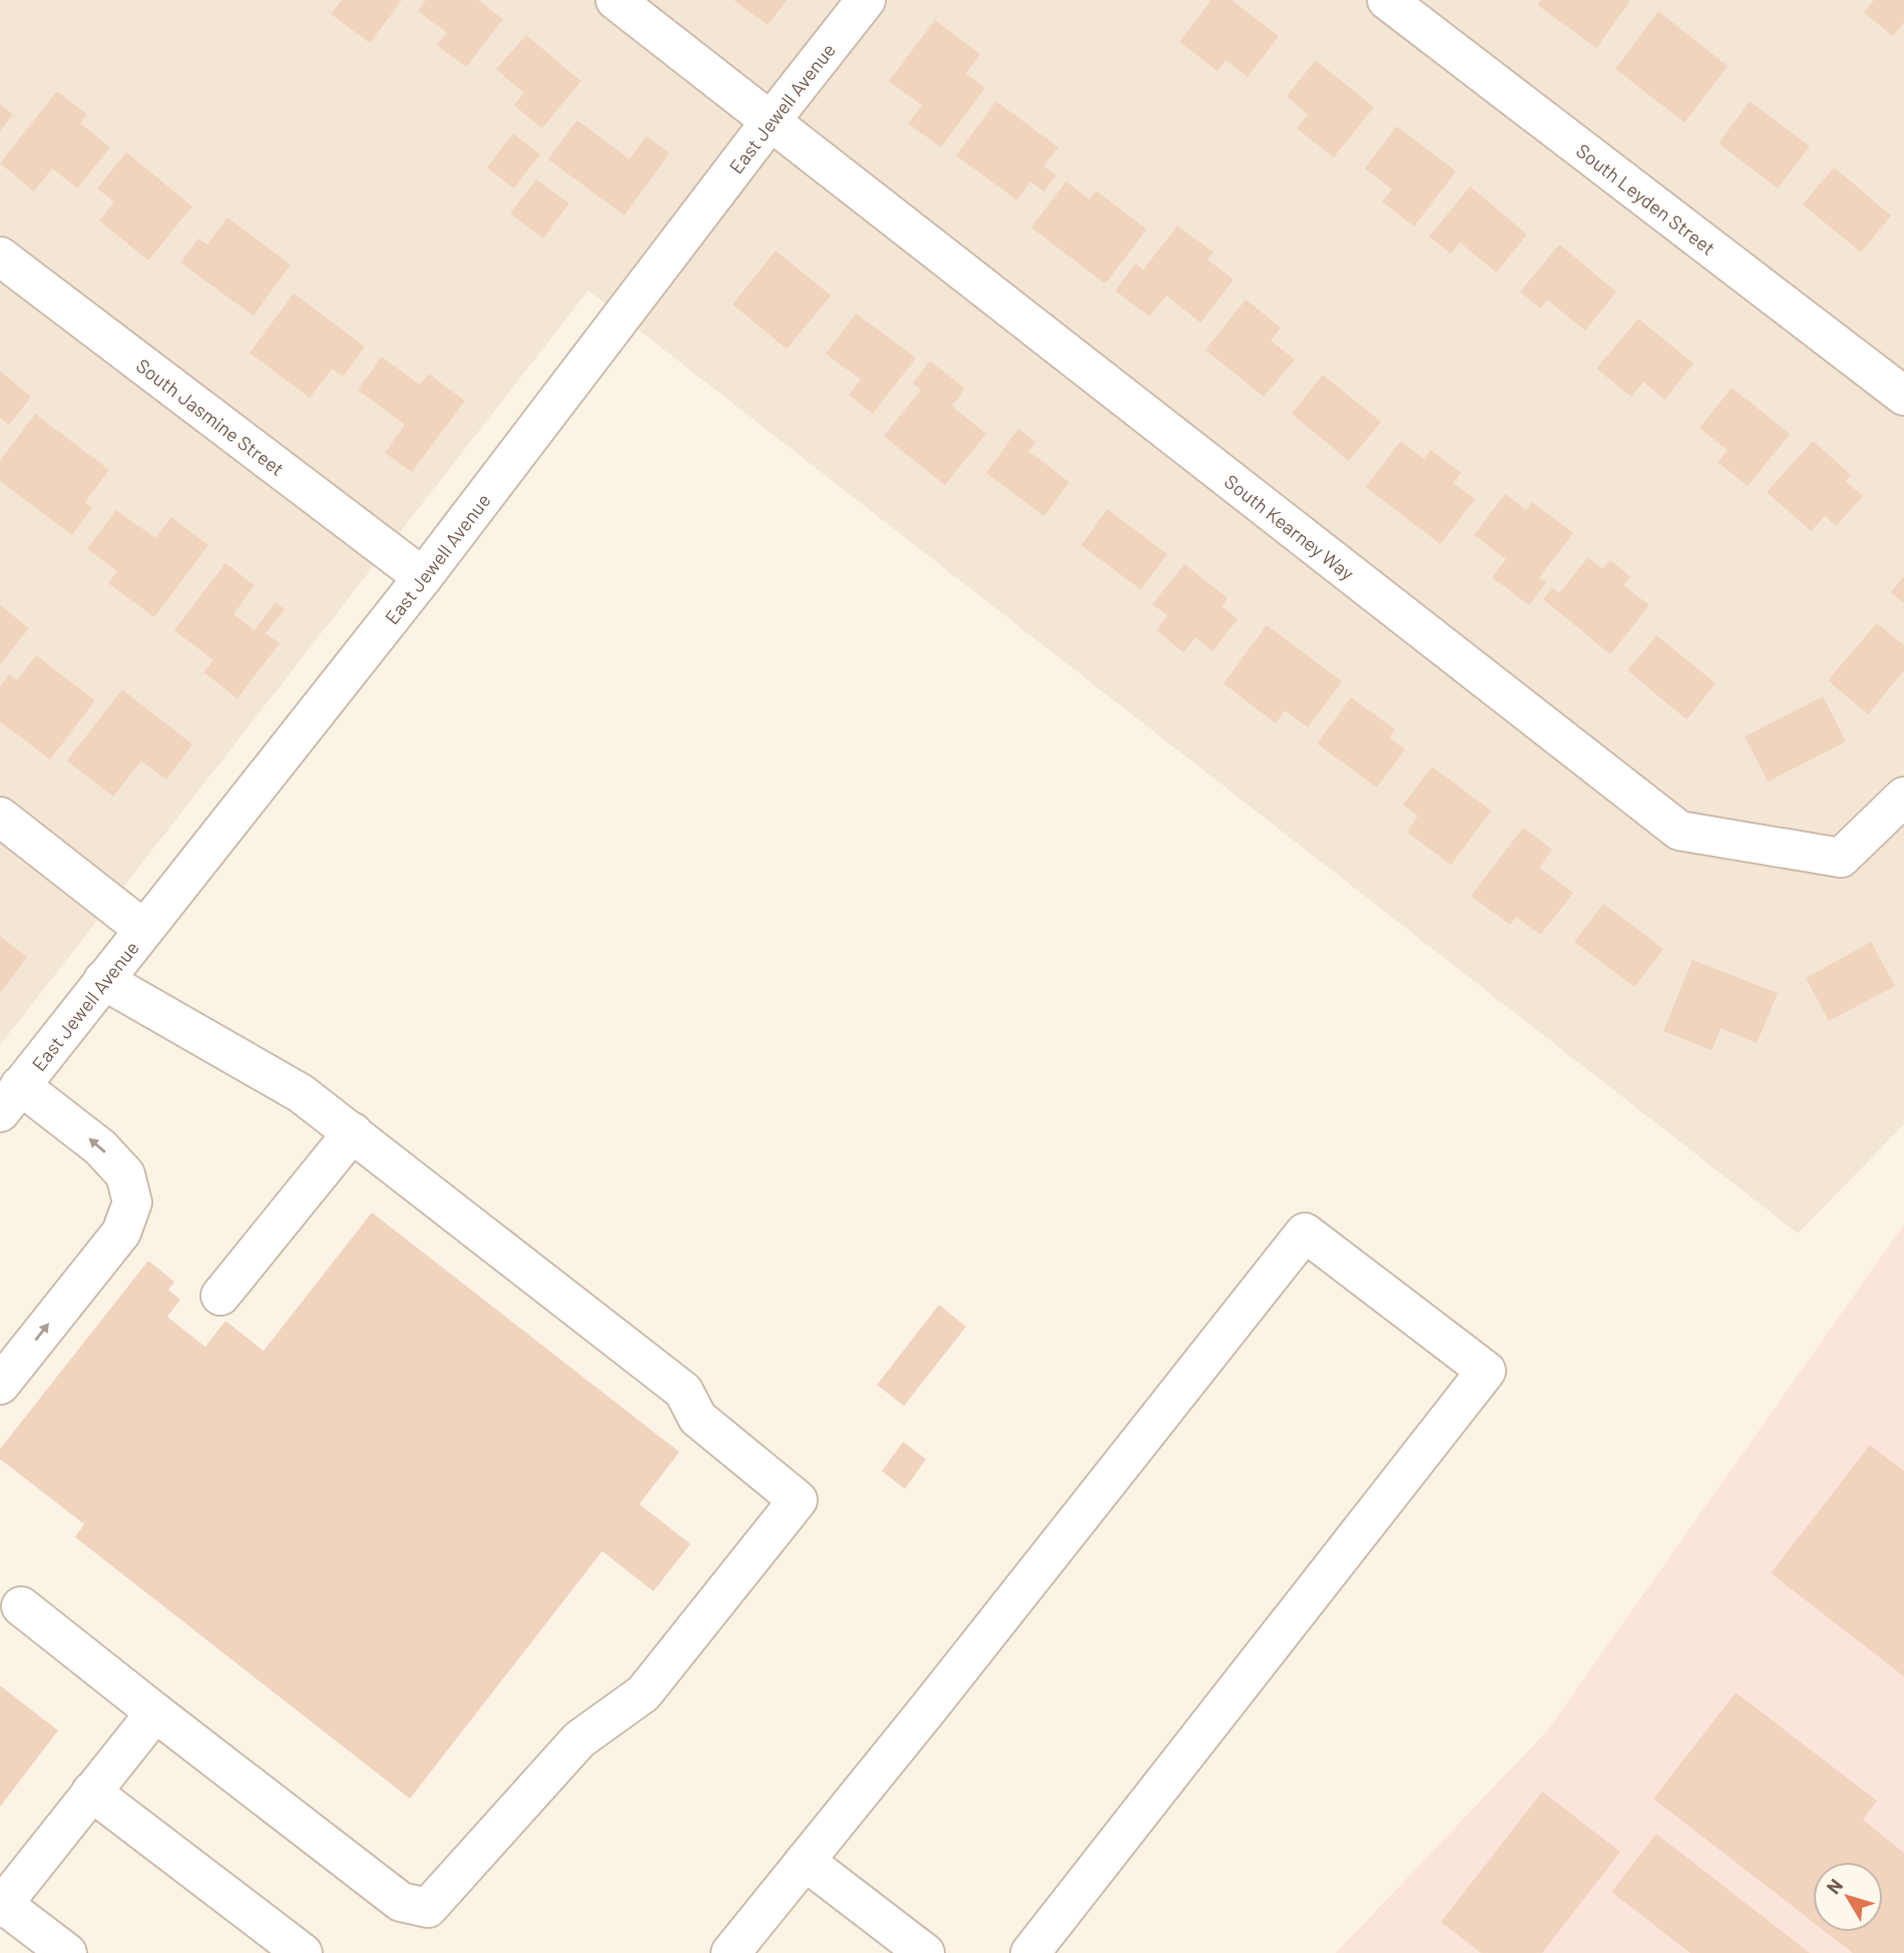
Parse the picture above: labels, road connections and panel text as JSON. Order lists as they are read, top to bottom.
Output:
{
  "streets": {
    "street": [
      "East Jewell Avenue",
      "South Leyden Street",
      "South Jasmine Street",
      "South Kearney Way"
    ]
  },
  "crossings": [
    ["East Jewell Avenue", "South Jasmine Street"],
    ["East Jewell Avenue", "South Kearney Way"]
  ],
  "north": "top left"
}
